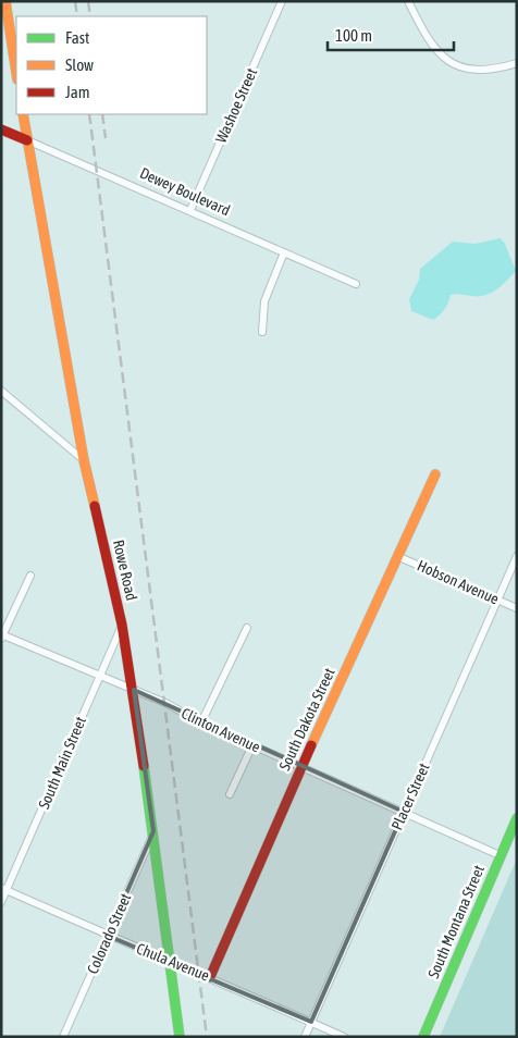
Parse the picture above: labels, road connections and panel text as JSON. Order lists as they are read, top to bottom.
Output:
{
  "streets": {
    "main road": [
      "Dewey Boulevard",
      "Rowe Road",
      "South Dakota Street",
      "South Montana Street"
    ],
    "street": [
      "Washoe Street",
      "Hobson Avenue",
      "Clinton Avenue",
      "South Main Street",
      "Placer Street",
      "Colorado Street",
      "Chula Avenue"
    ]
  },
  "crossings": [
    ["Washoe Street", "Dewey Boulevard"],
    ["Dewey Boulevard", "Rowe Road"],
    ["Rowe Road", "Clinton Avenue"],
    ["Rowe Road", "South Main Street"],
    ["Rowe Road", "Colorado Street"],
    ["Rowe Road", "Chula Avenue"],
    ["Hobson Avenue", "South Dakota Street"],
    ["Hobson Avenue", "Placer Street"],
    ["South Dakota Street", "Clinton Avenue"],
    ["South Dakota Street", "Chula Avenue"],
    ["Clinton Avenue", "South Main Street"],
    ["Clinton Avenue", "Placer Street"],
    ["Clinton Avenue", "South Montana Street"],
    ["South Main Street", "Chula Avenue"],
    ["Placer Street", "Chula Avenue"],
    ["Colorado Street", "Chula Avenue"]
  ],
  "legend": ["Fast", "Slow", "Jam"],
  "scale_bar": "100 m"
}
